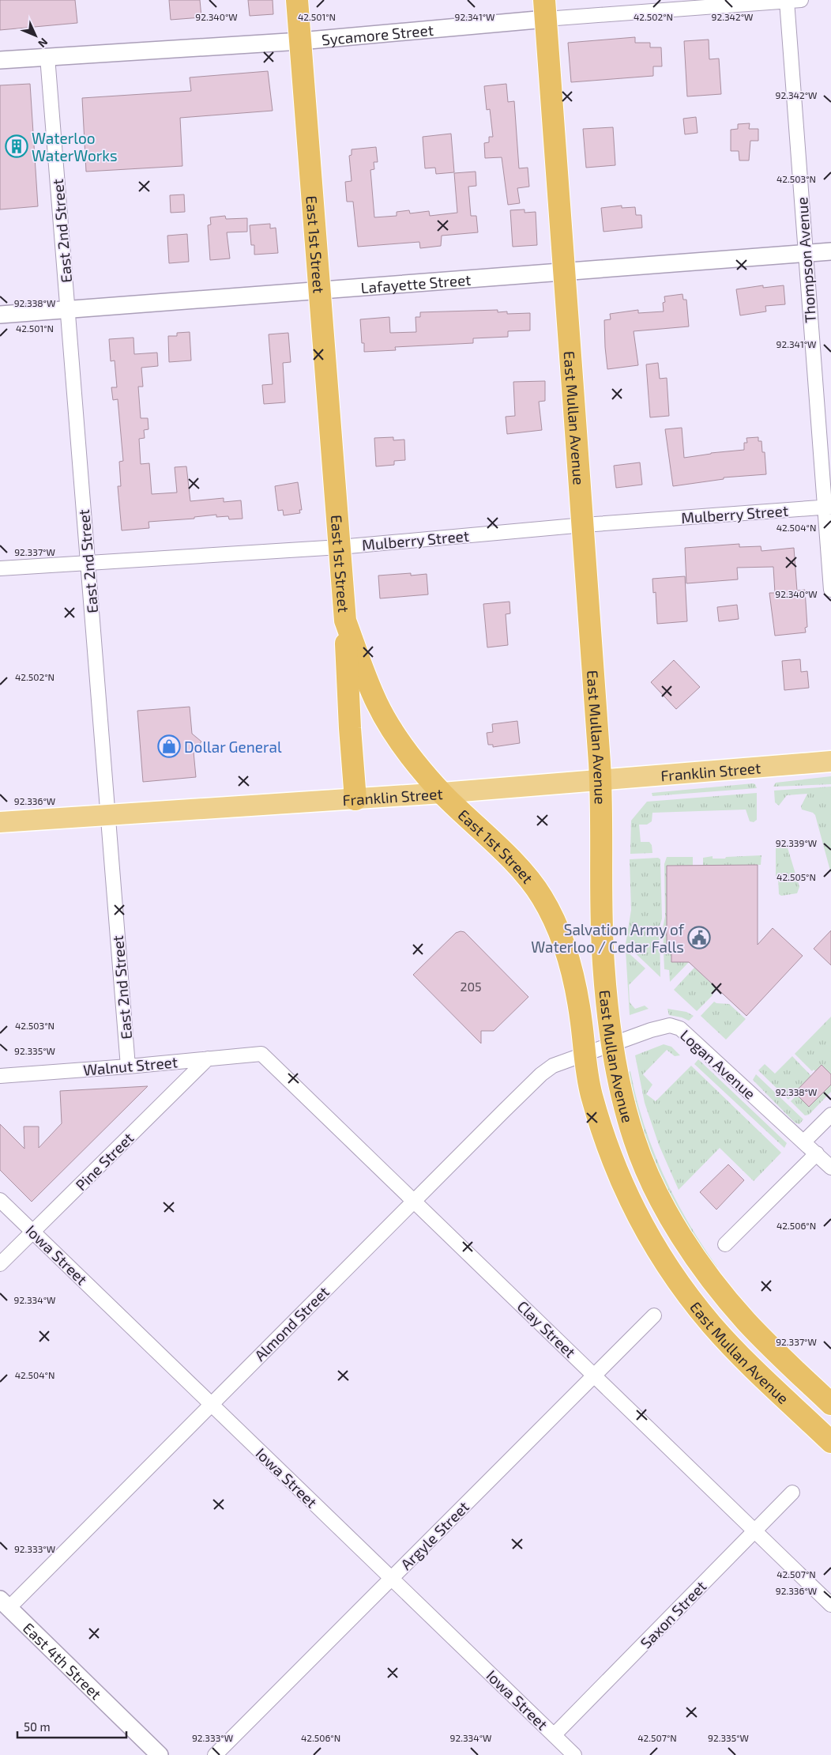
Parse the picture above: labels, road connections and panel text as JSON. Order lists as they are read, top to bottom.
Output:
{
  "streets": {
    "highway": ["East 1st Street", "East Mullan Avenue"],
    "main road": ["Franklin Street"],
    "street": [
      "Sycamore Street",
      "East 2nd Street",
      "Thompson Avenue",
      "Lafayette Street",
      "Mulberry Street",
      "Logan Avenue",
      "Walnut Street",
      "Pine Street",
      "Iowa Street",
      "Almond Street",
      "Clay Street",
      "Argyle Street",
      "Saxon Street",
      "East 4th Street"
    ]
  },
  "crossings": [
    ["Sycamore Street", "East 2nd Street"],
    ["Sycamore Street", "East 1st Street"],
    ["Sycamore Street", "Thompson Avenue"],
    ["Sycamore Street", "East Mullan Avenue"],
    ["East 2nd Street", "Lafayette Street"],
    ["East 2nd Street", "Mulberry Street"],
    ["East 2nd Street", "Franklin Street"],
    ["East 2nd Street", "Walnut Street"],
    ["East 1st Street", "Lafayette Street"],
    ["East 1st Street", "East Mullan Avenue"],
    ["East 1st Street", "Mulberry Street"],
    ["East 1st Street", "Franklin Street"],
    ["East 1st Street", "Logan Avenue"],
    ["East 1st Street", "Almond Street"],
    ["Thompson Avenue", "Lafayette Street"],
    ["Thompson Avenue", "Mulberry Street"],
    ["Lafayette Street", "East Mullan Avenue"],
    ["East Mullan Avenue", "Mulberry Street"],
    ["East Mullan Avenue", "Franklin Street"],
    ["East Mullan Avenue", "Logan Avenue"],
    ["East Mullan Avenue", "Almond Street"],
    ["Logan Avenue", "Almond Street"],
    ["Walnut Street", "Pine Street"],
    ["Walnut Street", "Clay Street"],
    ["Pine Street", "Iowa Street"],
    ["Iowa Street", "Almond Street"],
    ["Iowa Street", "Argyle Street"],
    ["Iowa Street", "Saxon Street"],
    ["Almond Street", "Clay Street"],
    ["Almond Street", "East 4th Street"],
    ["Clay Street", "Argyle Street"],
    ["Clay Street", "Saxon Street"]
  ],
  "places": {
    "building": ["Waterloo WaterWorks"],
    "shop": ["Dollar General"],
    "public building": ["Salvation Army of Waterloo / Cedar Falls"]
  },
  "house_numbers": ["205"],
  "scale_bar": "50 m",
  "north": "bottom right",
  "coordinates": [
    "92.340°W",
    "92.341°W",
    "92.342°W",
    "42.501°N",
    "42.502°N",
    "42.503°N",
    "92.338°W",
    "42.504°N",
    "92.337°W",
    "92.336°W",
    "92.339°W",
    "42.505°N",
    "92.335°W",
    "42.506°N",
    "92.334°W",
    "92.333°W",
    "42.507°N"
  ]
}
